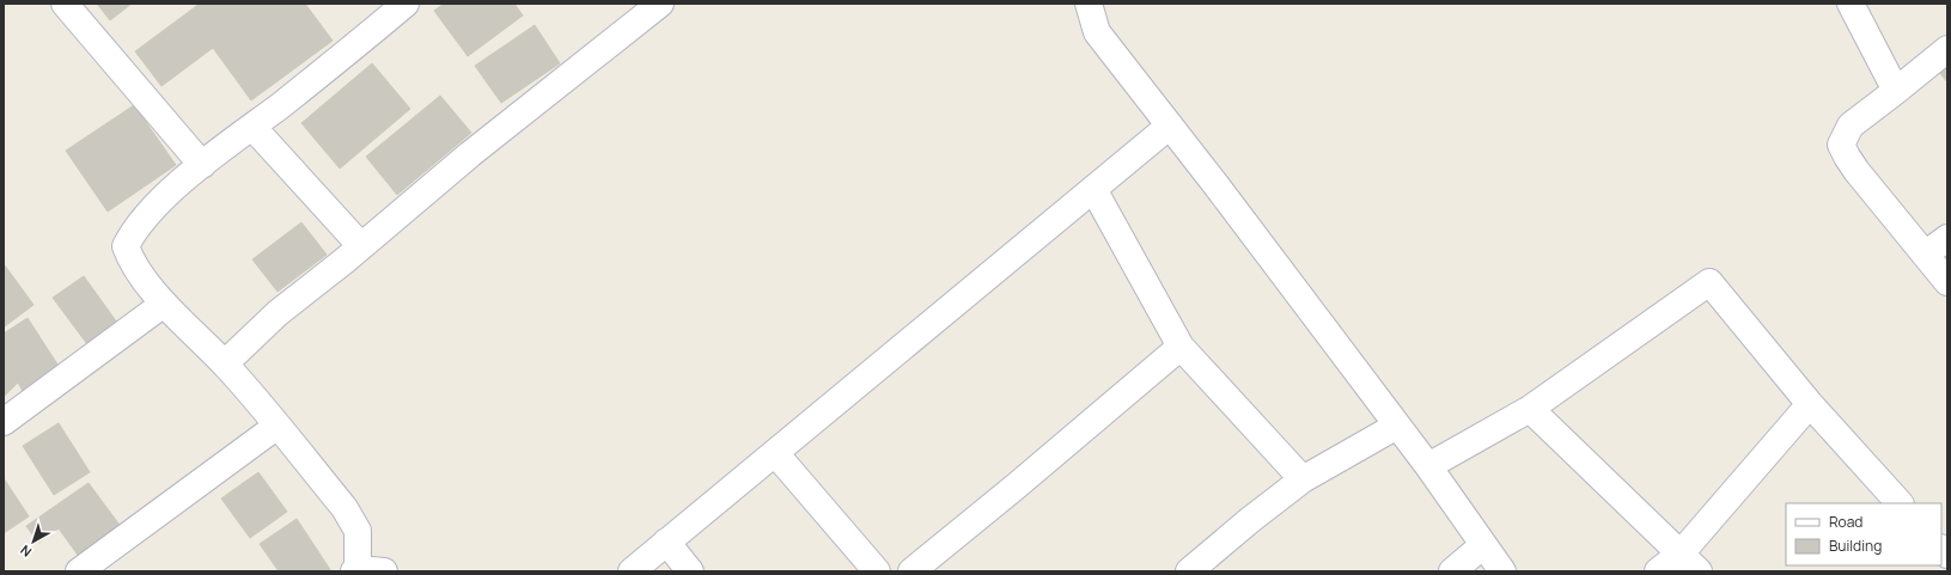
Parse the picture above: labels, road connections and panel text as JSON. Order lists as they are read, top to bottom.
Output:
{
  "legend": ["Road", "Building"],
  "north": "bottom left"
}
